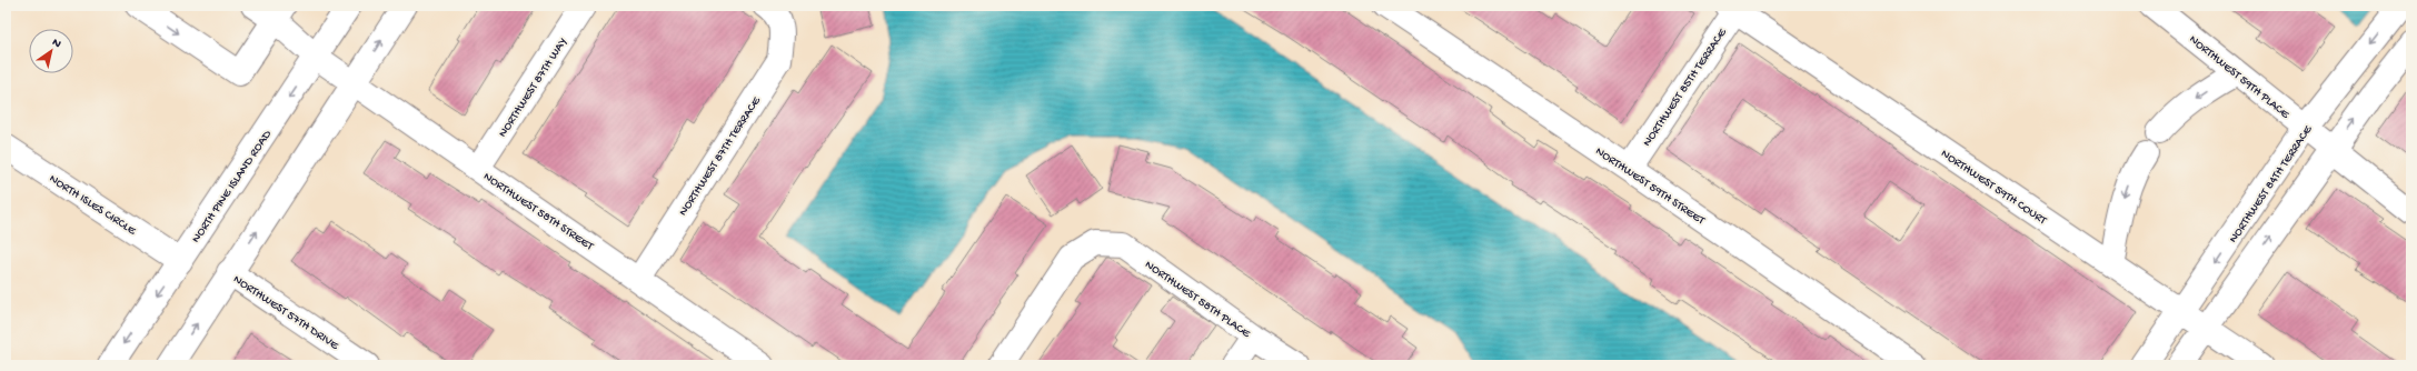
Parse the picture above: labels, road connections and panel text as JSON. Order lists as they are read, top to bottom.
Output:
{
  "streets": {
    "street": [
      "NORTHWEST 59TH PLACE",
      "NORTHWEST 87TH WAY",
      "NORTHWEST 85TH TERRACE",
      "NORTHWEST 87TH TERRACE",
      "NORTHWEST 84TH TERRACE",
      "NORTHWEST 59TH STREET",
      "NORTH PINE ISLAND ROAD",
      "NORTHWEST 59TH COURT",
      "NORTH ISLES CIRCLE",
      "NORTHWEST 58TH STREET",
      "NORTHWEST 58TH PLACE",
      "NORTHWEST 57TH DRIVE"
    ]
  },
  "crossings": [
    ["NORTHWEST 59TH PLACE", "NORTHWEST 84TH TERRACE"],
    ["NORTHWEST 87TH WAY", "NORTHWEST 58TH STREET"],
    ["NORTHWEST 85TH TERRACE", "NORTHWEST 59TH STREET"],
    ["NORTHWEST 85TH TERRACE", "NORTHWEST 59TH COURT"],
    ["NORTHWEST 87TH TERRACE", "NORTHWEST 58TH STREET"],
    ["NORTHWEST 84TH TERRACE", "NORTHWEST 59TH COURT"],
    ["NORTH PINE ISLAND ROAD", "NORTH ISLES CIRCLE"],
    ["NORTH PINE ISLAND ROAD", "NORTHWEST 58TH STREET"]
  ],
  "north": "top right"
}
